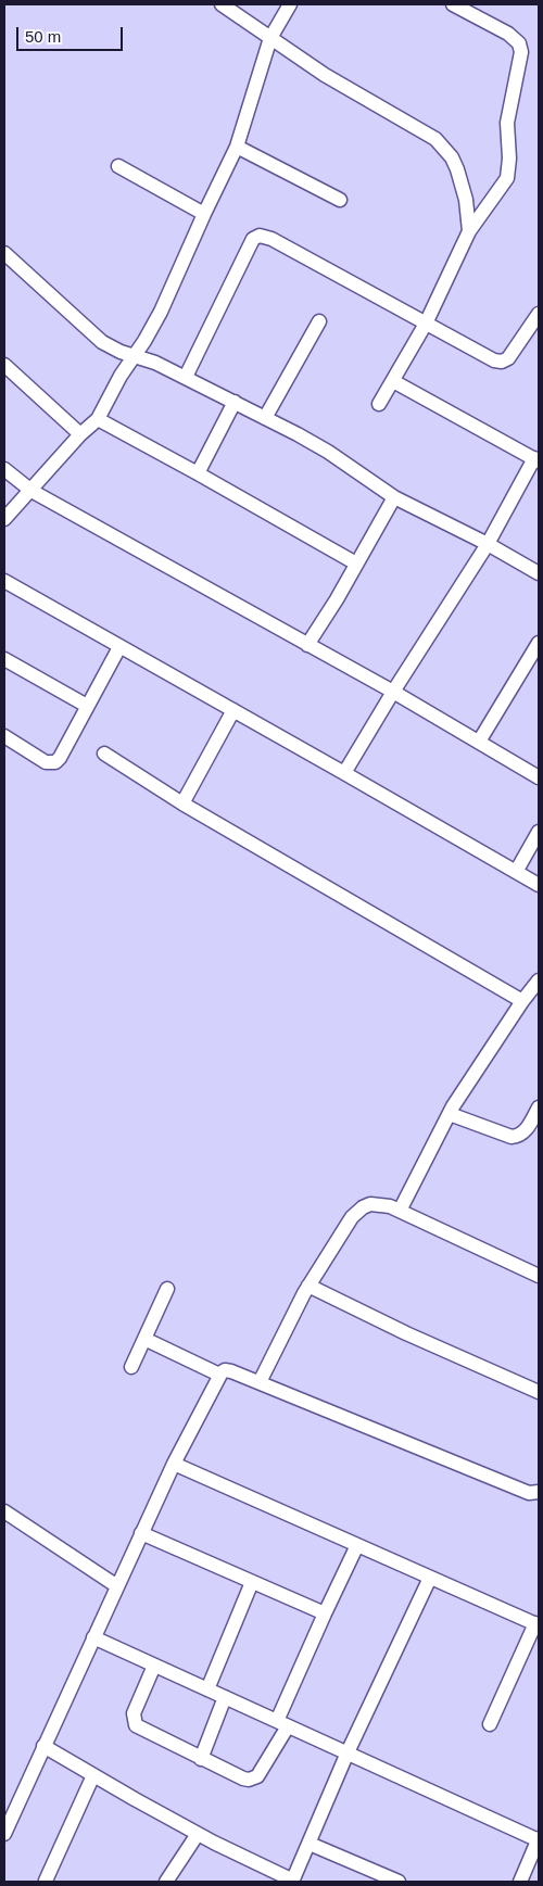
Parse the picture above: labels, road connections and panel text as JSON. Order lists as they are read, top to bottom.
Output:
{
  "scale_bar": "50 m"
}
